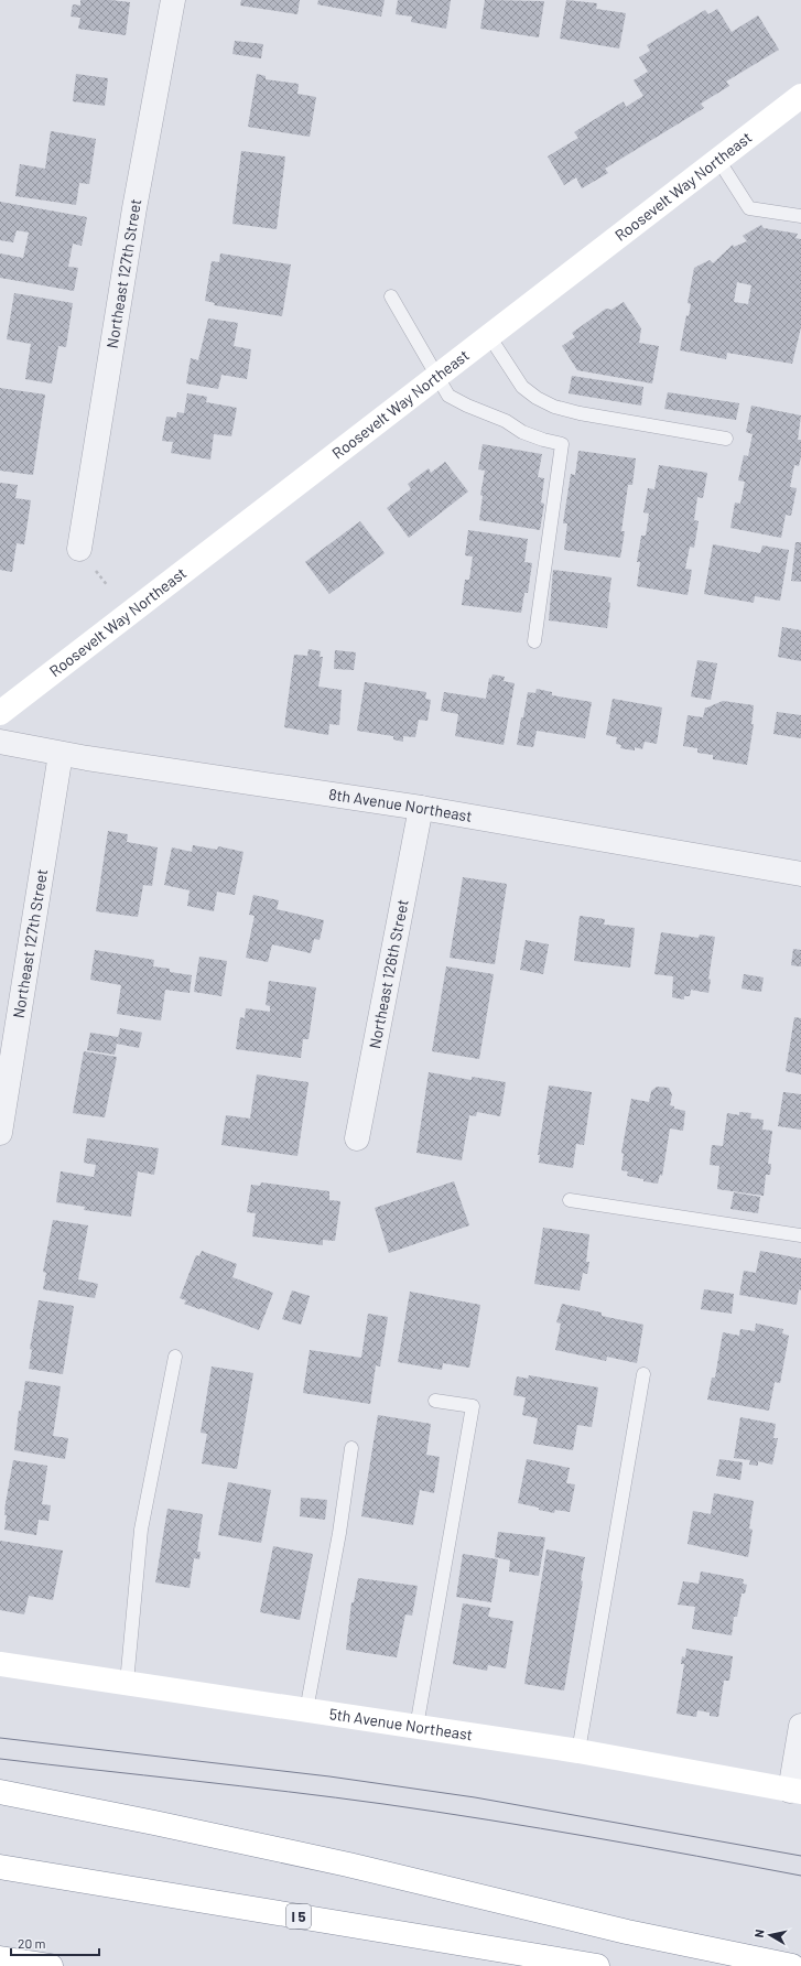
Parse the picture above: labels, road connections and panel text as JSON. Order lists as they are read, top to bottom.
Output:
{
  "streets": {
    "main road": ["Roosevelt Way Northeast", "5th Avenue Northeast", "I 5"],
    "street": ["Northeast 127th Street", "8th Avenue Northeast", "Northeast 126th Street"]
  },
  "crossings": [
    ["Northeast 127th Street", "8th Avenue Northeast"],
    ["8th Avenue Northeast", "Northeast 126th Street"]
  ],
  "scale_bar": "20 m",
  "north": "left"
}
